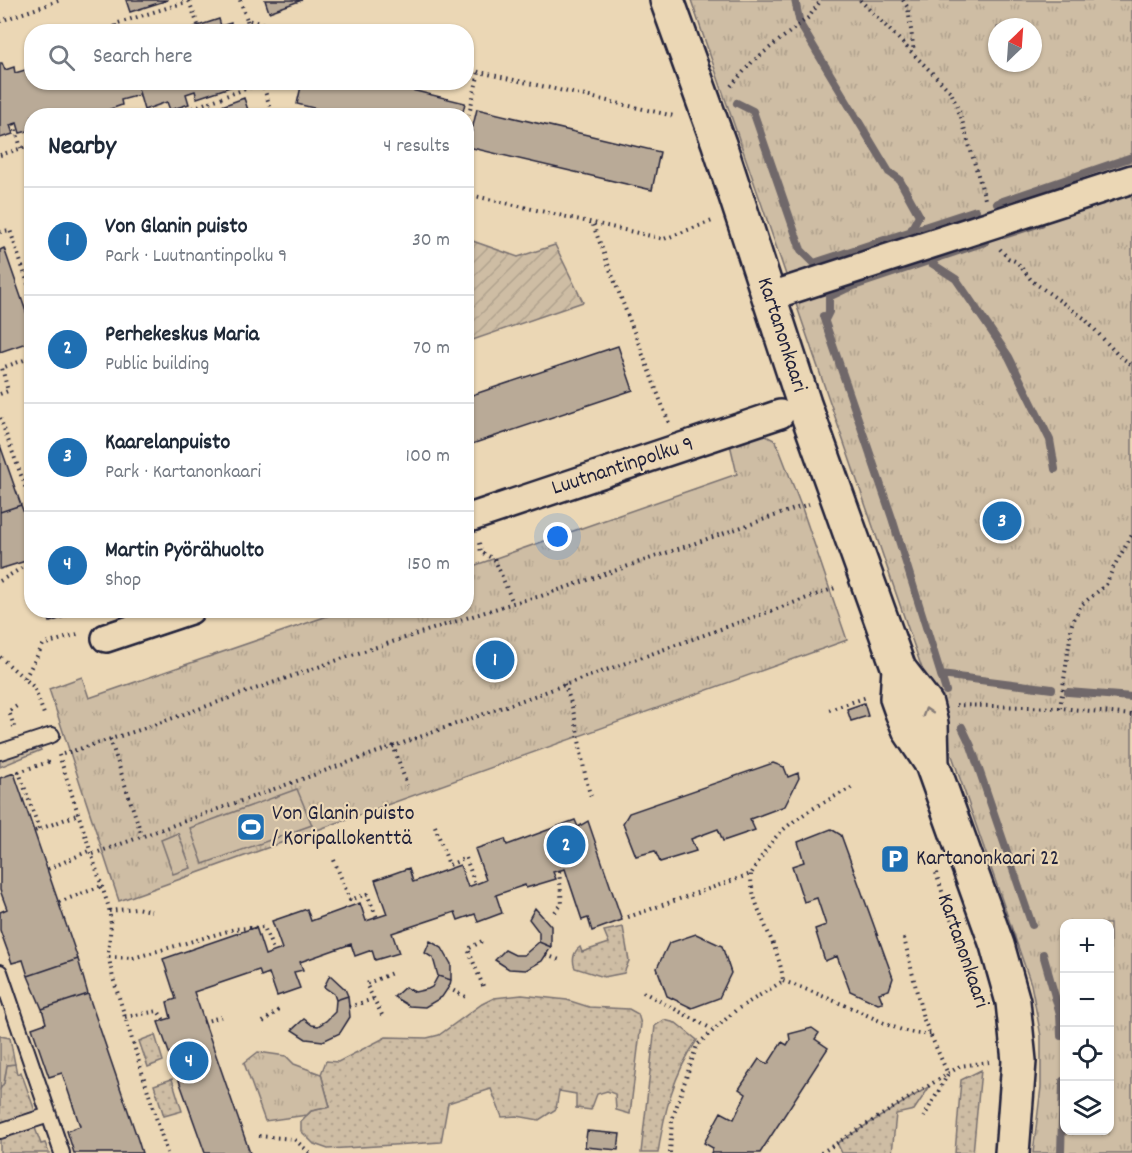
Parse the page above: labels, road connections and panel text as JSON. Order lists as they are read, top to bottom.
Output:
{
  "streets": {
    "street": ["Kartanonkaari", "Luutnantinpolku 9"]
  },
  "crossings": [
    ["Kartanonkaari", "Luutnantinpolku 9"]
  ],
  "places": {
    "sports": ["Von Glanin puisto / Koripallokenttä"],
    "parking": ["Kartanonkaari 22"]
  },
  "north": "top right",
  "page": {
    "search": "Search here",
    "heading": ["Nearby", "4 results"],
    "list": [
      {
        "mark": "1",
        "name": "Von Glanin puisto",
        "note": "Park · Luutnantinpolku 9",
        "value": "30 m"
      },
      {
        "mark": "2",
        "name": "Perhekeskus Maria",
        "note": "Public building",
        "value": "70 m"
      },
      {
        "mark": "3",
        "name": "Kaarelanpuisto",
        "note": "Park · Kartanonkaari",
        "value": "100 m"
      },
      {
        "mark": "4",
        "name": "Martin Pyörähuolto",
        "note": "Shop",
        "value": "150 m"
      }
    ],
    "pins": [
      "3",
      "1",
      "2",
      "4"
    ],
    "map_buttons": ["+", "−"]
  }
}
